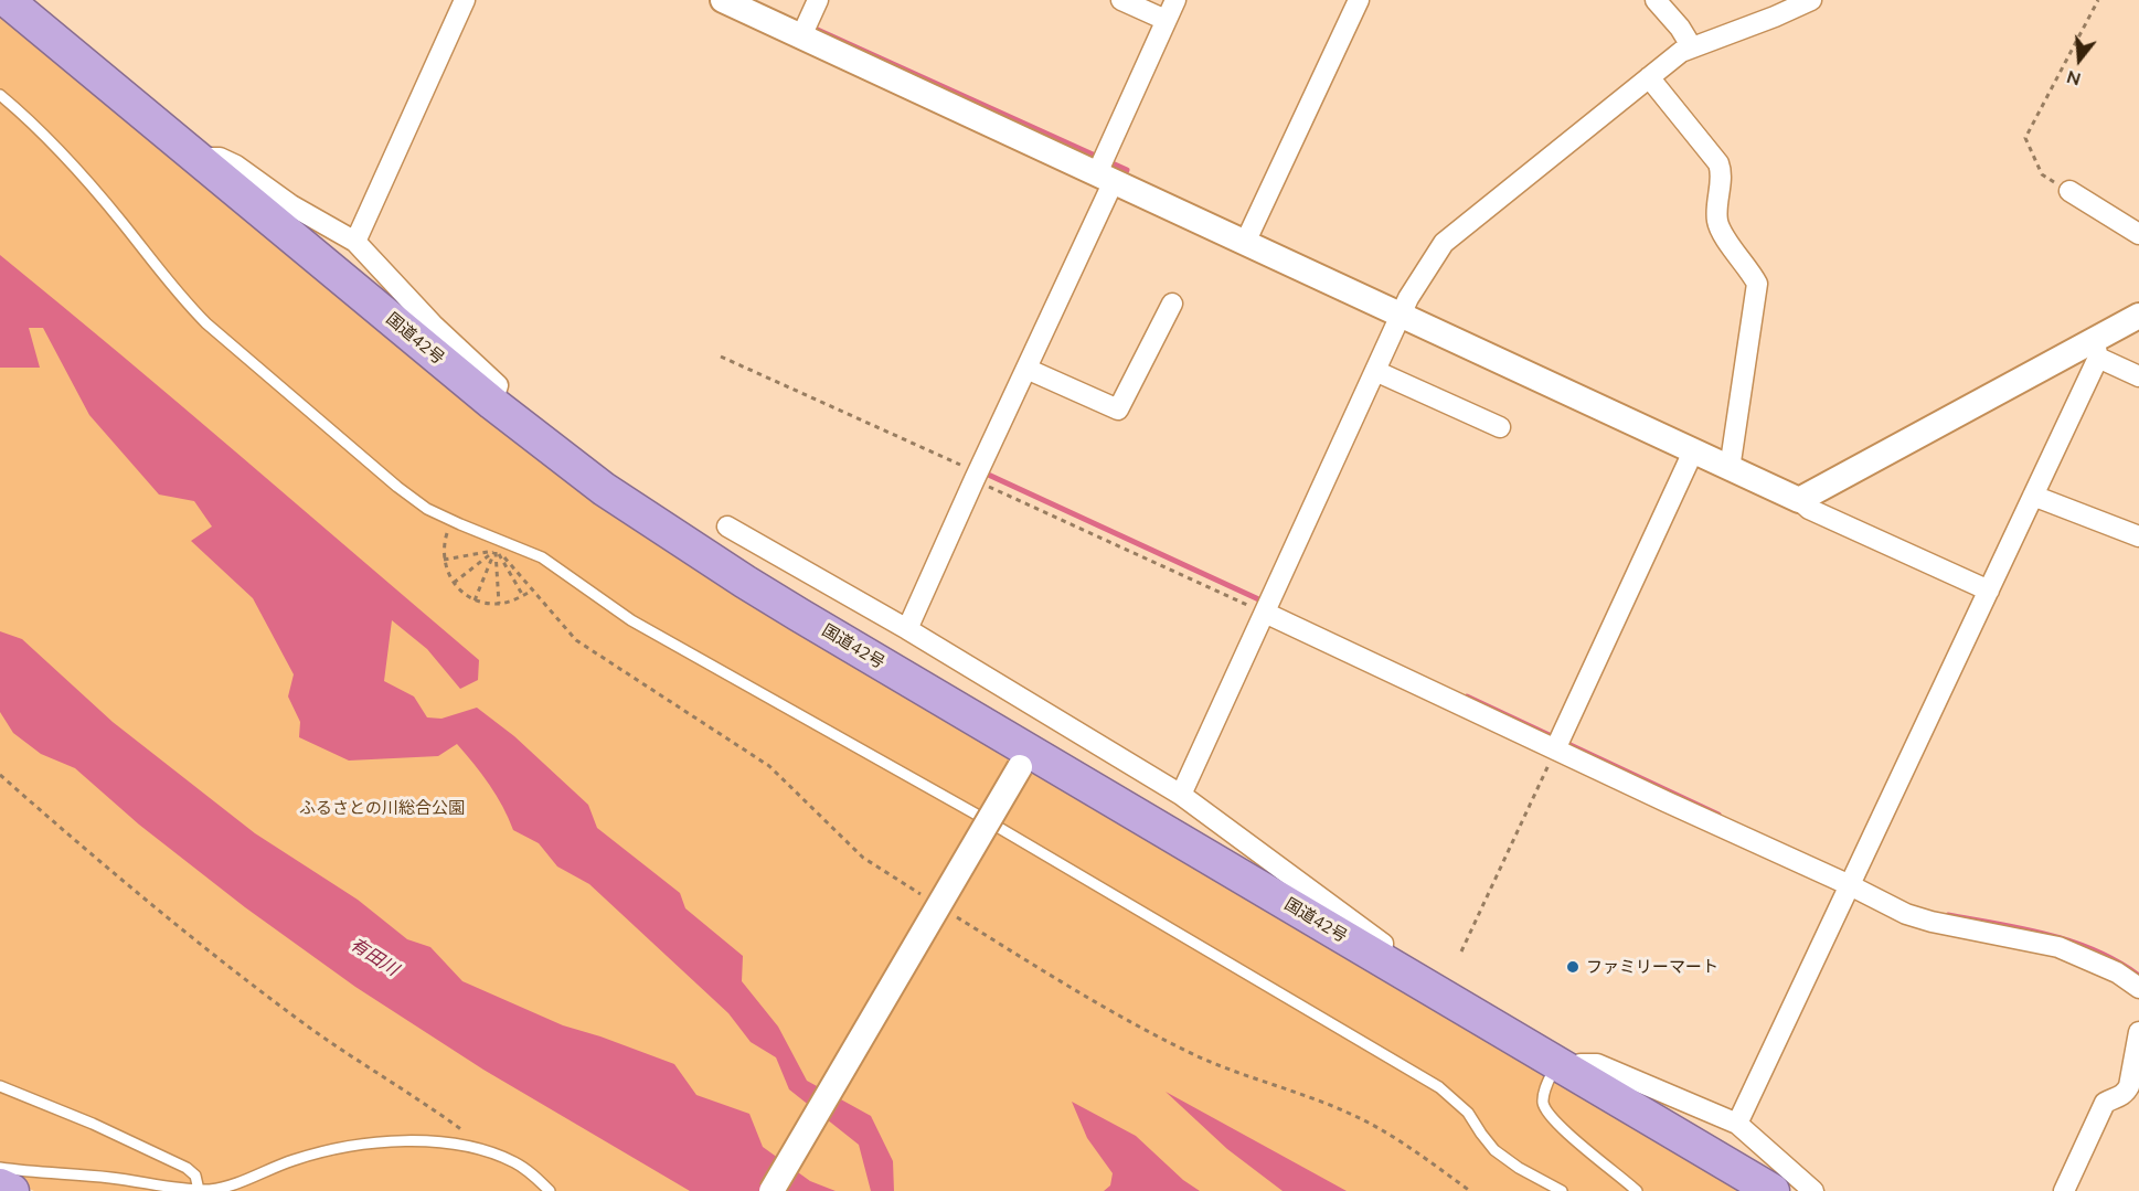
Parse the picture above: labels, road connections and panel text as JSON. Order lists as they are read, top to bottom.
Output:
{
  "streets": {
    "highway": ["国道42号"]
  },
  "water": ["有田川"],
  "parks": ["ふるさとの川総合公園"],
  "places": ["ファミリーマート"],
  "north": "bottom"
}
